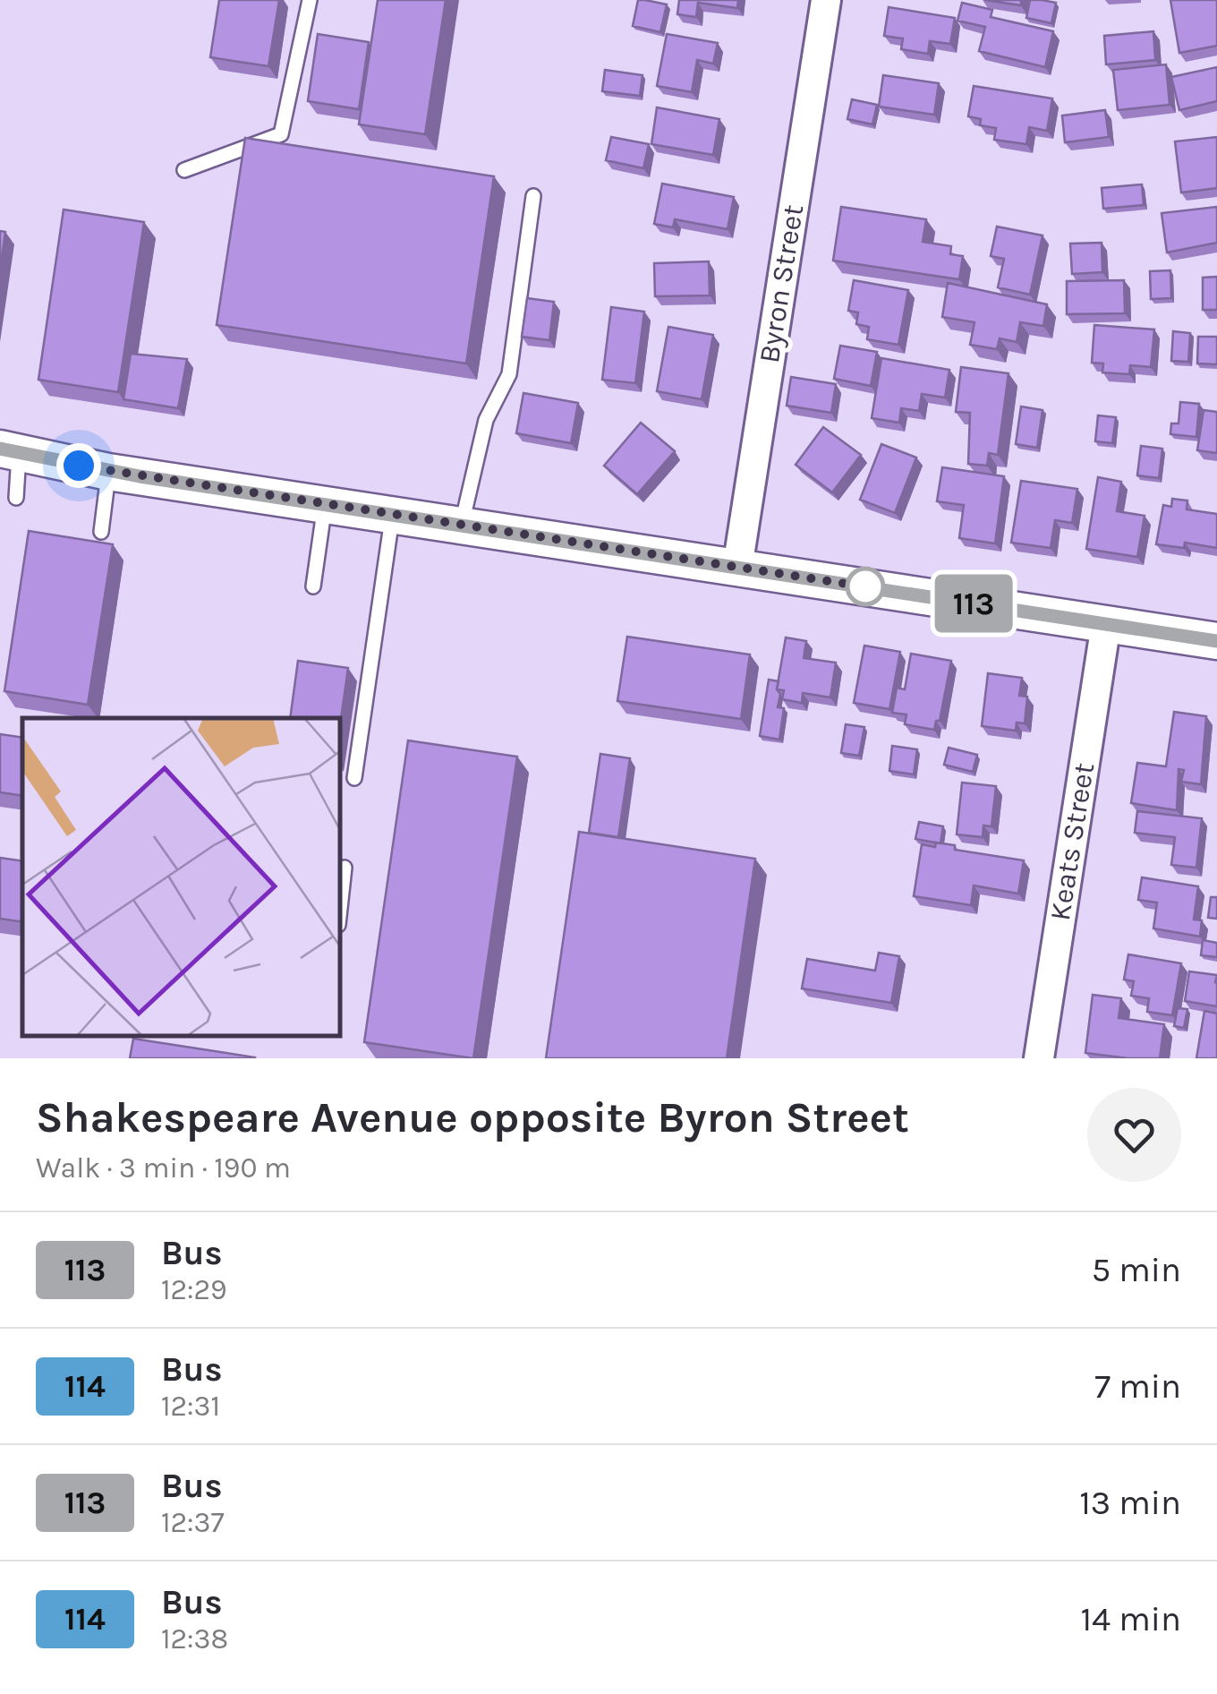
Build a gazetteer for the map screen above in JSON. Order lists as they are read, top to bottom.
{
  "streets": {
    "street": ["Byron Street", "Keats Street"]
  },
  "lines": ["bus line 113"],
  "page": {
    "on_map": "113",
    "heading": ["Shakespeare Avenue opposite Byron Street", "Walk · 3 min · 190 m"],
    "list": [
      {
        "mark": "113",
        "name": "Bus",
        "note": "12:29",
        "value": "5 min"
      },
      {
        "mark": "114",
        "name": "Bus",
        "note": "12:31",
        "value": "7 min"
      },
      {
        "mark": "113",
        "name": "Bus",
        "note": "12:37",
        "value": "13 min"
      },
      {
        "mark": "114",
        "name": "Bus",
        "note": "12:38",
        "value": "14 min"
      }
    ]
  }
}
